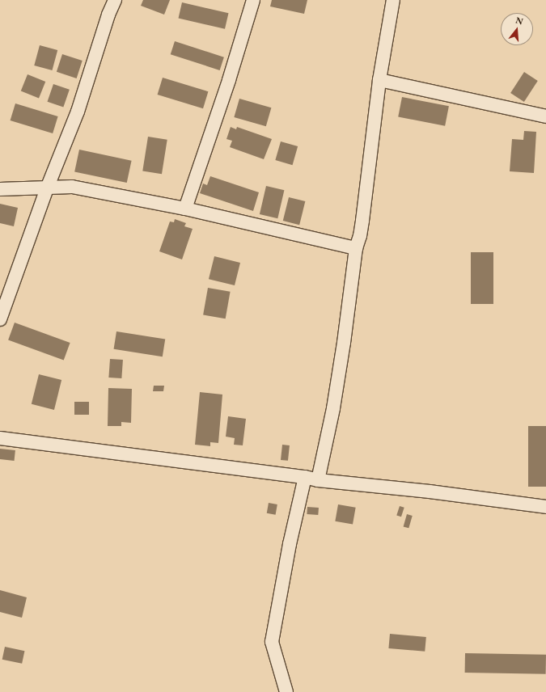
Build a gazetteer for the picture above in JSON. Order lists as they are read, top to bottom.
{
  "north": "top"
}
